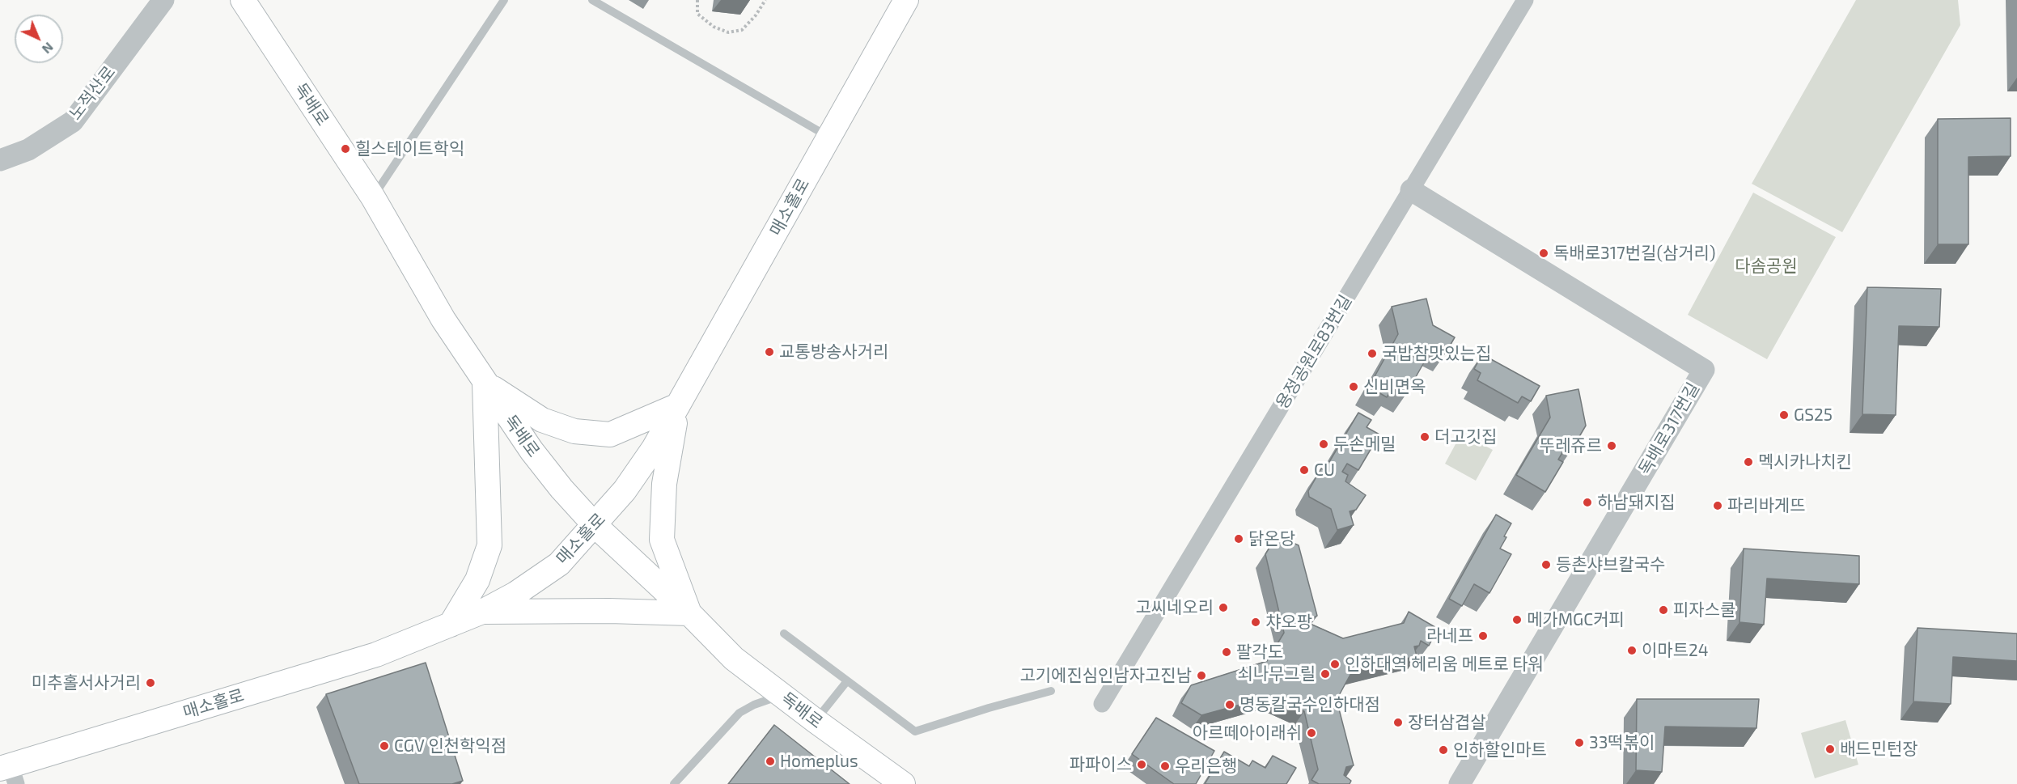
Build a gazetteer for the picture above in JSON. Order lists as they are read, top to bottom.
{
  "streets": {
    "main road": ["독배로", "매소홀로"],
    "street": ["노적산로", "용정공원로83번길", "독배로317번길"]
  },
  "crossings": [
    ["독배로", "매소홀로"],
    ["용정공원로83번길", "독배로317번길"]
  ],
  "parks": ["다솜공원"],
  "places": [
    "힐스테이트학익",
    "독배로317번길(삼거리)",
    "교통방송사거리",
    "국밥참맛있는집",
    "신비면옥",
    "GS25",
    "더고깃집",
    "두손메밀",
    "뚜레쥬르",
    "멕시카나치킨",
    "CU",
    "하남돼지집",
    "파리바게뜨",
    "닭온당",
    "등촌샤브칼국수",
    "고씨네오리",
    "피자스쿨",
    "메가MGC커피",
    "챠오팡",
    "라네프",
    "이마트24",
    "팔각도",
    "인하대역 헤리움 메트로 타워",
    "쇠나무그릴",
    "고기에진심인남자고진남",
    "미추홀서사거리",
    "명동칼국수인하대점",
    "장터삼겹살",
    "아르떼아이래쉬",
    "33떡볶이",
    "CGV 인천학익점",
    "배드민턴장",
    "인하할인마트",
    "Homeplus",
    "파파이스",
    "우리은행"
  ],
  "north": "bottom right"
}
